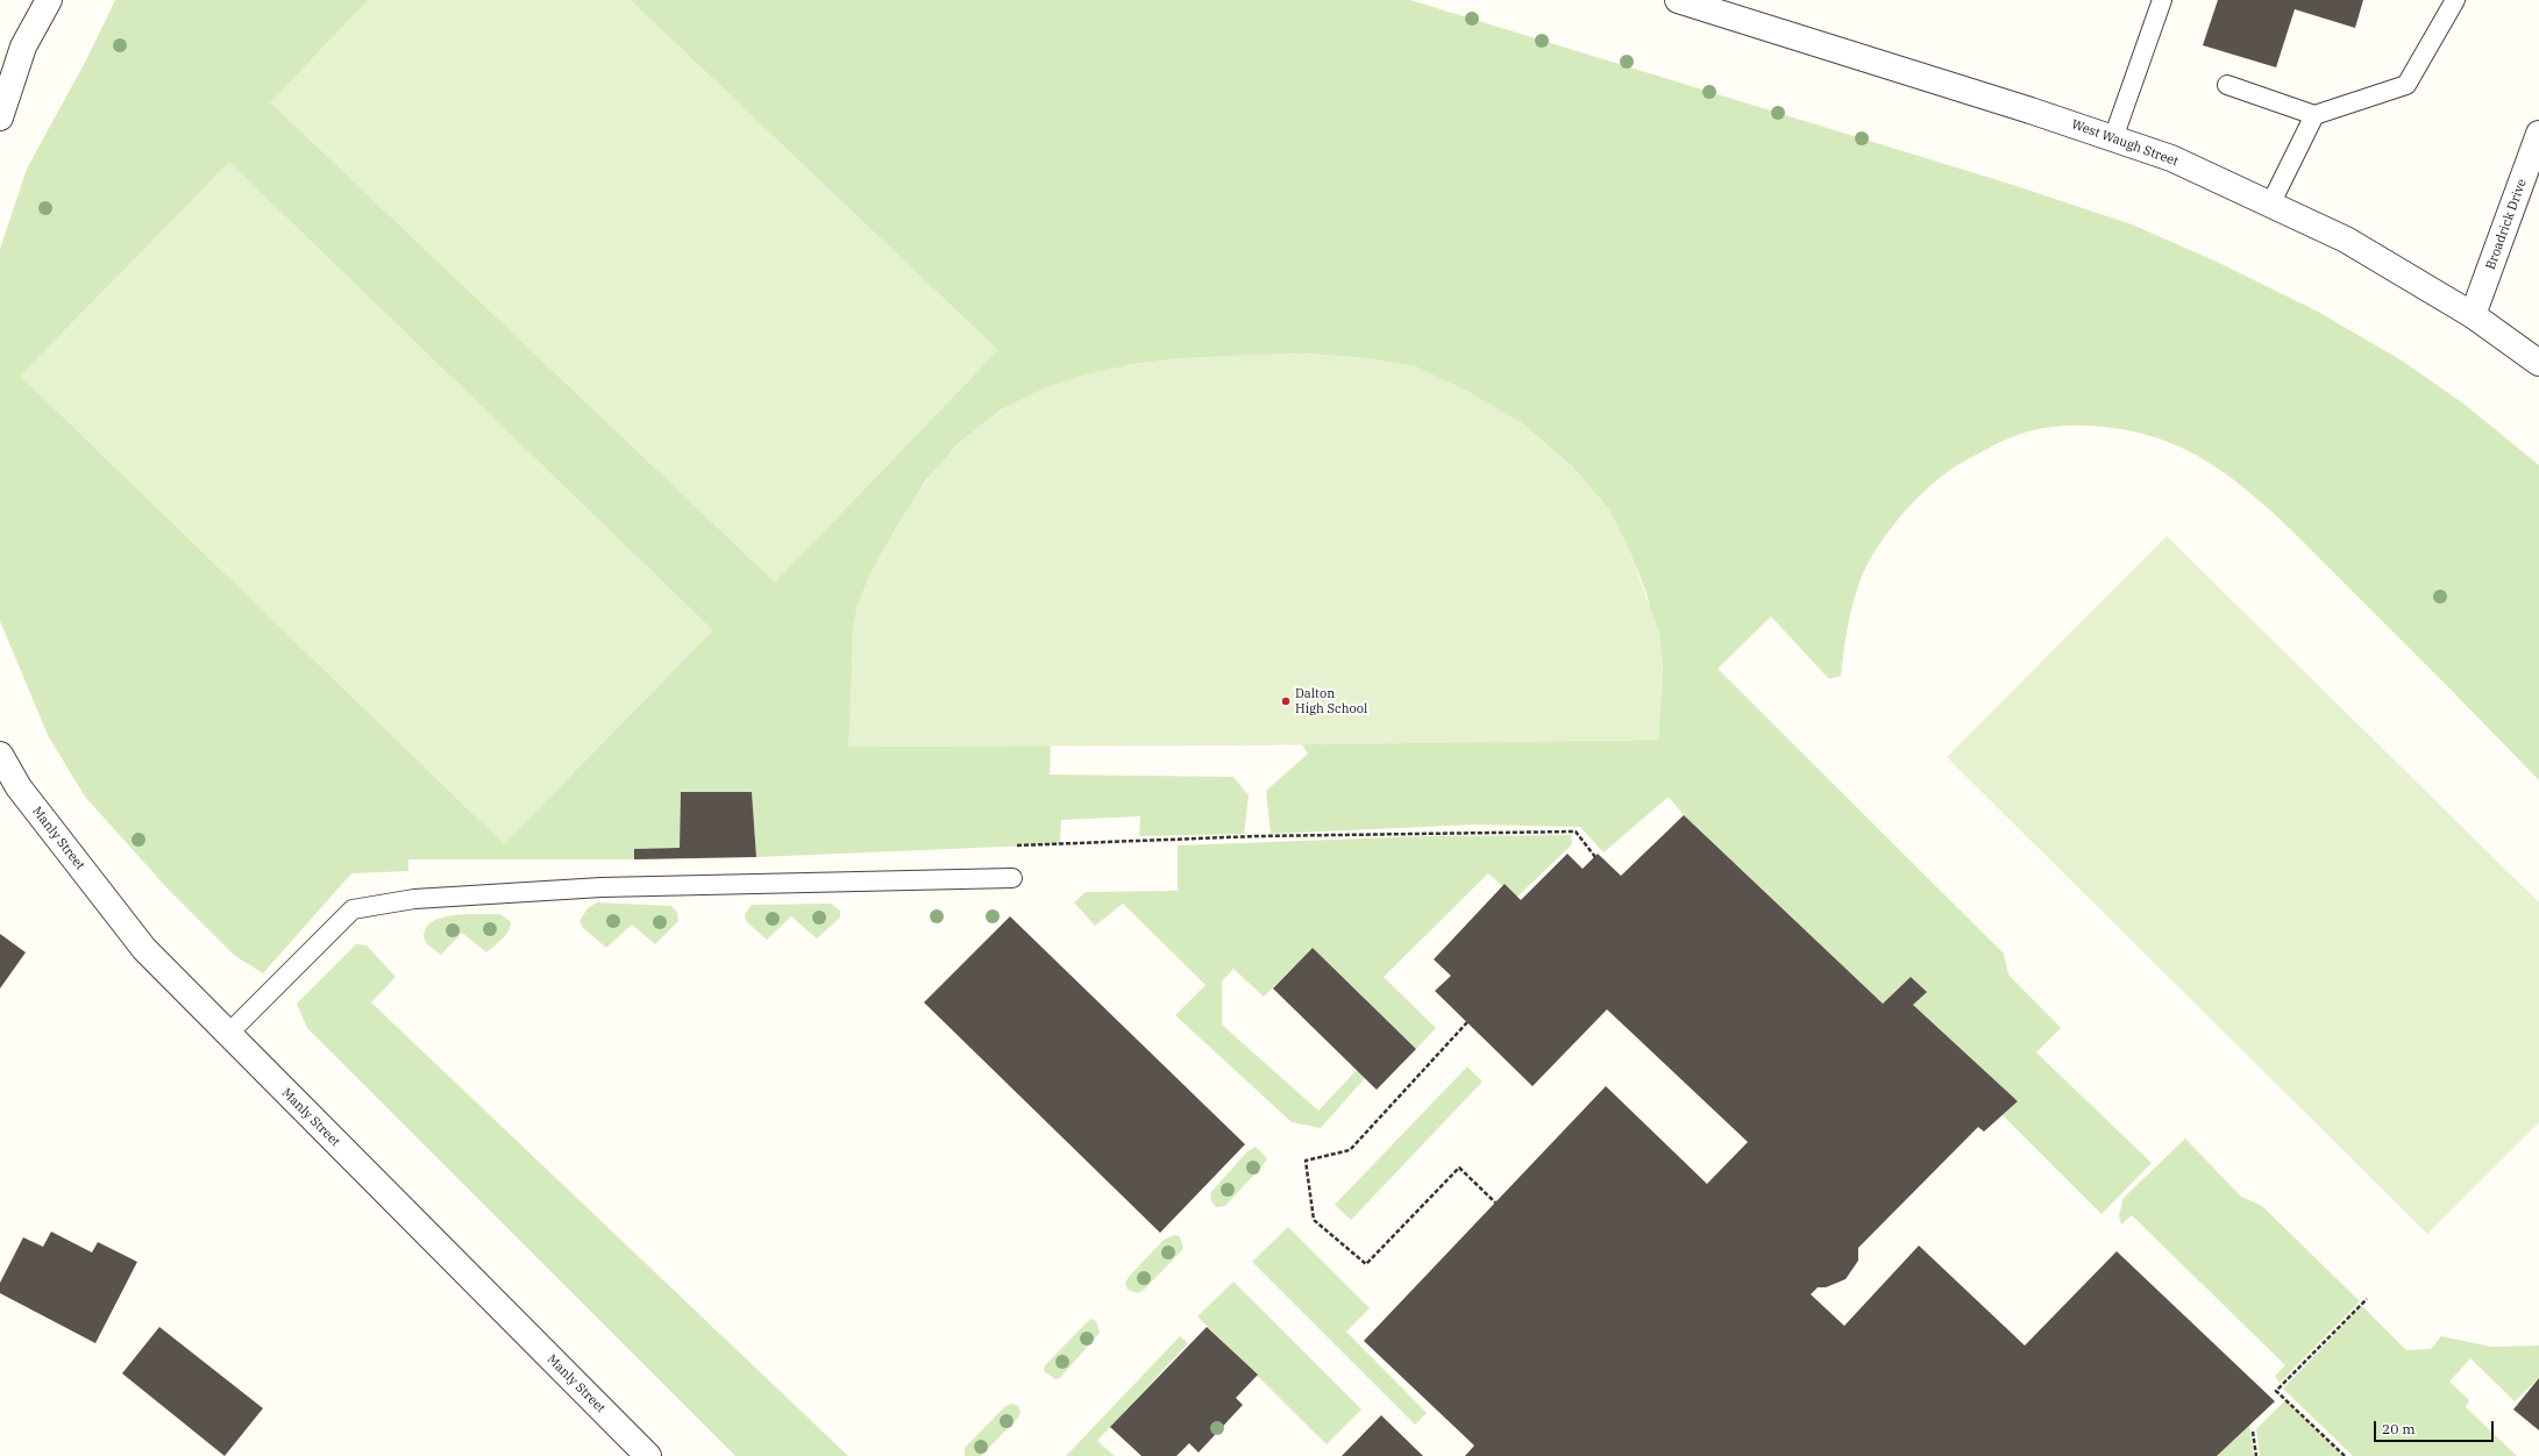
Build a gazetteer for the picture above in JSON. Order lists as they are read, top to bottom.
{
  "streets": {
    "street": ["West Waugh Street", "Broadrick Drive", "Manly Street"]
  },
  "crossings": [
    ["West Waugh Street", "Broadrick Drive"]
  ],
  "places": ["Dalton High School"],
  "scale_bar": "20 m"
}
